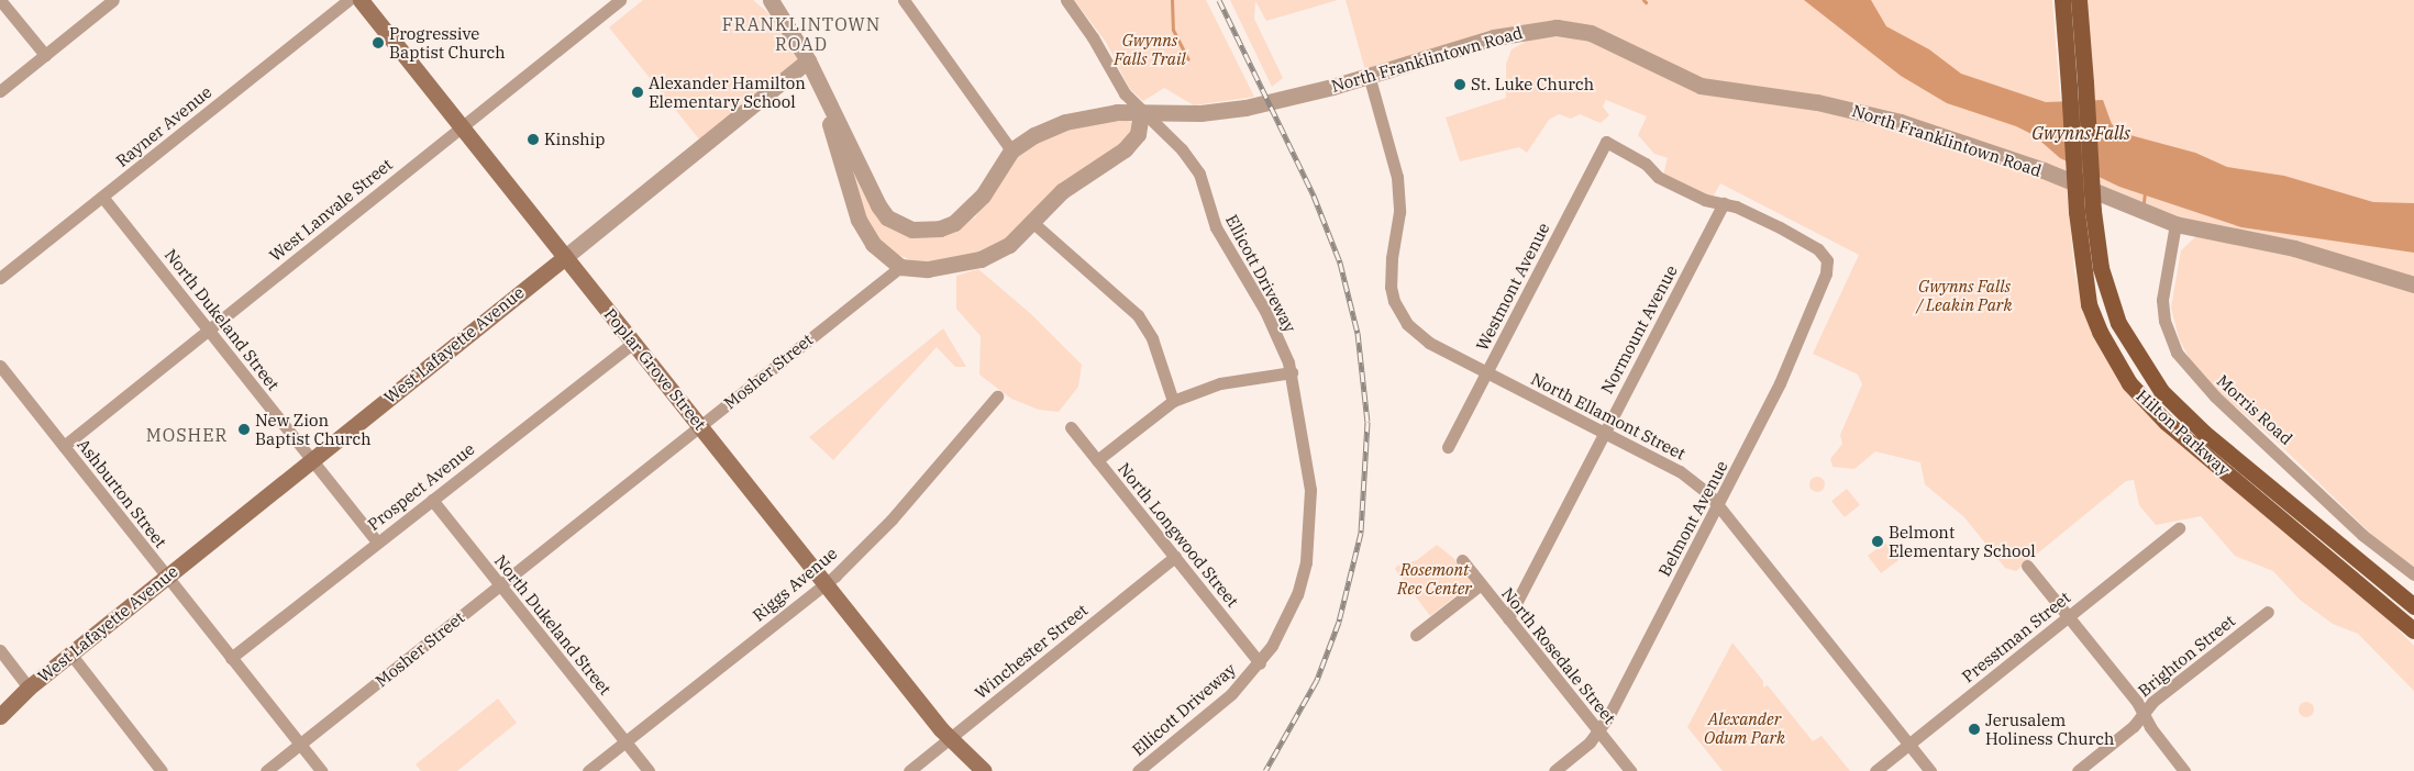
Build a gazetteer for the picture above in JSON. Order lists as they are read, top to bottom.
{
  "streets": {
    "main road": ["West Lafayette Avenue", "Poplar Grove Street", "Hilton Parkway"],
    "street": [
      "North Franklintown Road",
      "Rayner Avenue",
      "West Lanvale Street",
      "Ellicott Driveway",
      "Westmont Avenue",
      "North Dukeland Street",
      "Normount Avenue",
      "Mosher Street",
      "Morris Road",
      "North Ellamont Street",
      "Prospect Avenue",
      "Ashburton Street",
      "Belmont Avenue",
      "North Longwood Street",
      "Riggs Avenue",
      "Presstman Street",
      "Winchester Street",
      "North Rosedale Street",
      "Brighton Street"
    ]
  },
  "crossings": [
    ["North Franklintown Road", "Ellicott Driveway"],
    ["North Franklintown Road", "West Lafayette Avenue"],
    ["North Franklintown Road", "Mosher Street"],
    ["North Franklintown Road", "Morris Road"],
    ["North Franklintown Road", "North Ellamont Street"],
    ["Rayner Avenue", "North Dukeland Street"],
    ["West Lanvale Street", "North Dukeland Street"],
    ["West Lanvale Street", "Poplar Grove Street"],
    ["West Lanvale Street", "Ashburton Street"],
    ["Ellicott Driveway", "North Longwood Street"],
    ["Westmont Avenue", "Normount Avenue"],
    ["Westmont Avenue", "North Ellamont Street"],
    ["Westmont Avenue", "Belmont Avenue"],
    ["North Dukeland Street", "West Lafayette Avenue"],
    ["North Dukeland Street", "Mosher Street"],
    ["North Dukeland Street", "Prospect Avenue"],
    ["North Dukeland Street", "Riggs Avenue"],
    ["Normount Avenue", "North Ellamont Street"],
    ["Normount Avenue", "Belmont Avenue"],
    ["Normount Avenue", "North Rosedale Street"],
    ["West Lafayette Avenue", "Poplar Grove Street"],
    ["West Lafayette Avenue", "Ashburton Street"],
    ["Poplar Grove Street", "Mosher Street"],
    ["Poplar Grove Street", "Prospect Avenue"],
    ["Poplar Grove Street", "Riggs Avenue"],
    ["Poplar Grove Street", "Winchester Street"],
    ["Mosher Street", "Ashburton Street"],
    ["North Ellamont Street", "Belmont Avenue"],
    ["North Ellamont Street", "Presstman Street"],
    ["Prospect Avenue", "Ashburton Street"],
    ["Belmont Avenue", "North Rosedale Street"],
    ["North Longwood Street", "Winchester Street"]
  ],
  "districts": ["FRANKLINTOWN ROAD", "MOSHER"],
  "water": ["Gwynns Falls"],
  "parks": [
    "Gwynns Falls Trail",
    "Gwynns Falls / Leakin Park",
    "Rosemont Rec Center",
    "Alexander Odum Park"
  ],
  "places": [
    "Progressive Baptist Church",
    "St. Luke Church",
    "Alexander Hamilton Elementary School",
    "Kinship",
    "New Zion Baptist Church",
    "Belmont Elementary School",
    "Jerusalem Holiness Church"
  ]
}
